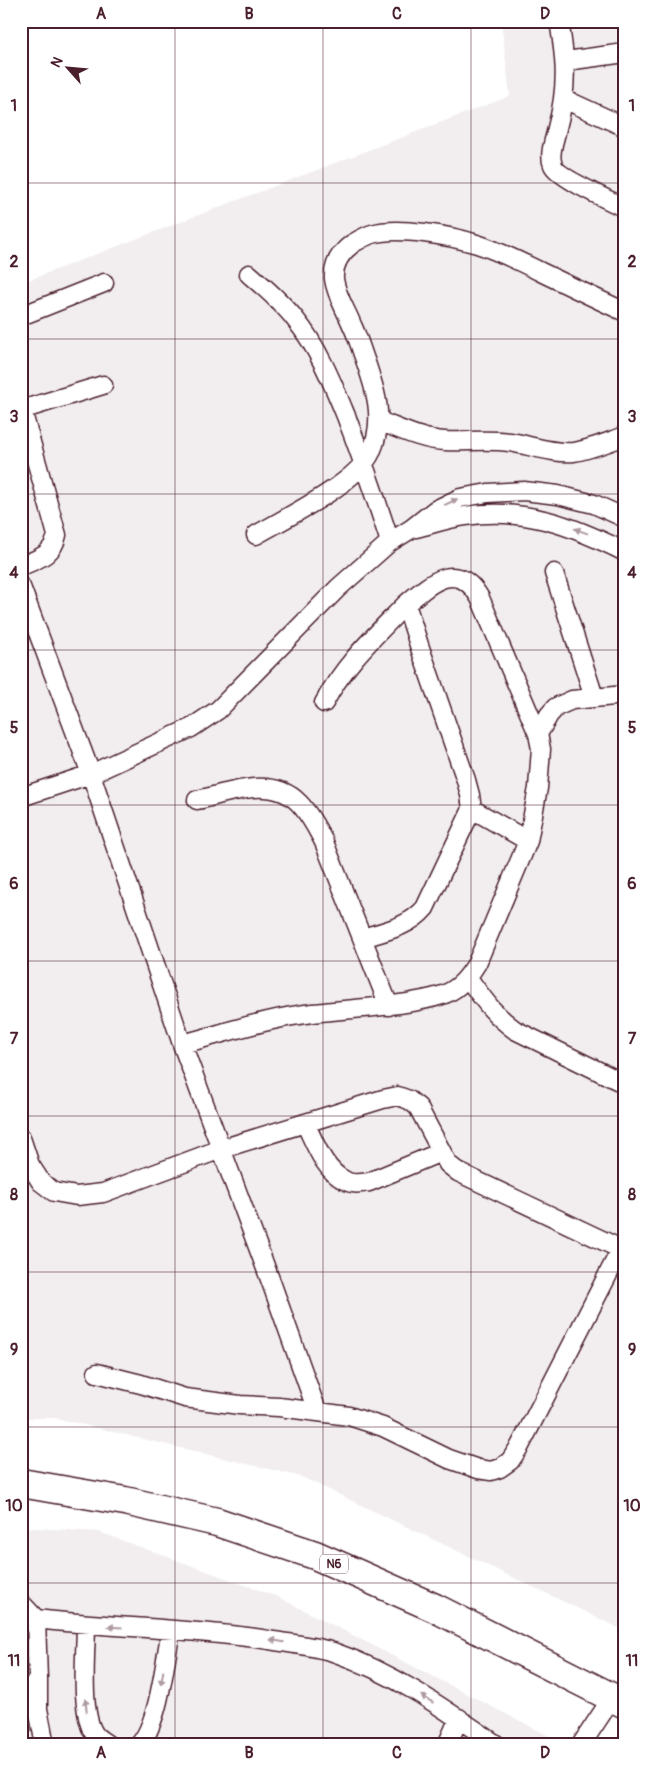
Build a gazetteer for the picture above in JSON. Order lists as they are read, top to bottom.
{
  "streets": {
    "highway": ["N6"]
  },
  "north": "top left",
  "grid": {
    "columns": [
      "A",
      "B",
      "C",
      "D"
    ],
    "rows": [
      "1",
      "2",
      "3",
      "4",
      "5",
      "6",
      "7",
      "8",
      "9",
      "10",
      "11"
    ]
  }
}
